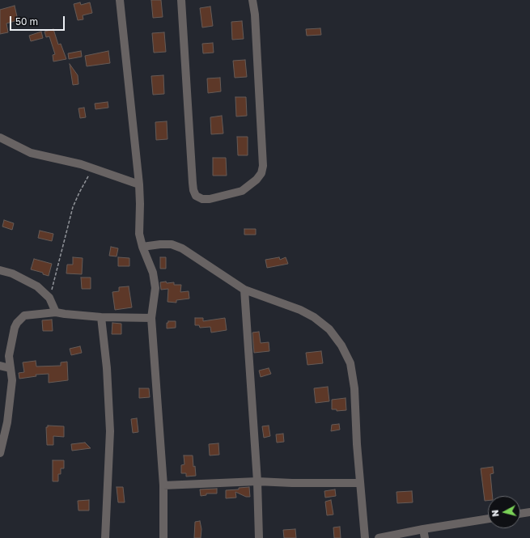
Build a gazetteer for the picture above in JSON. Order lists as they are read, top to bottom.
{
  "scale_bar": "50 m",
  "north": "left"
}
